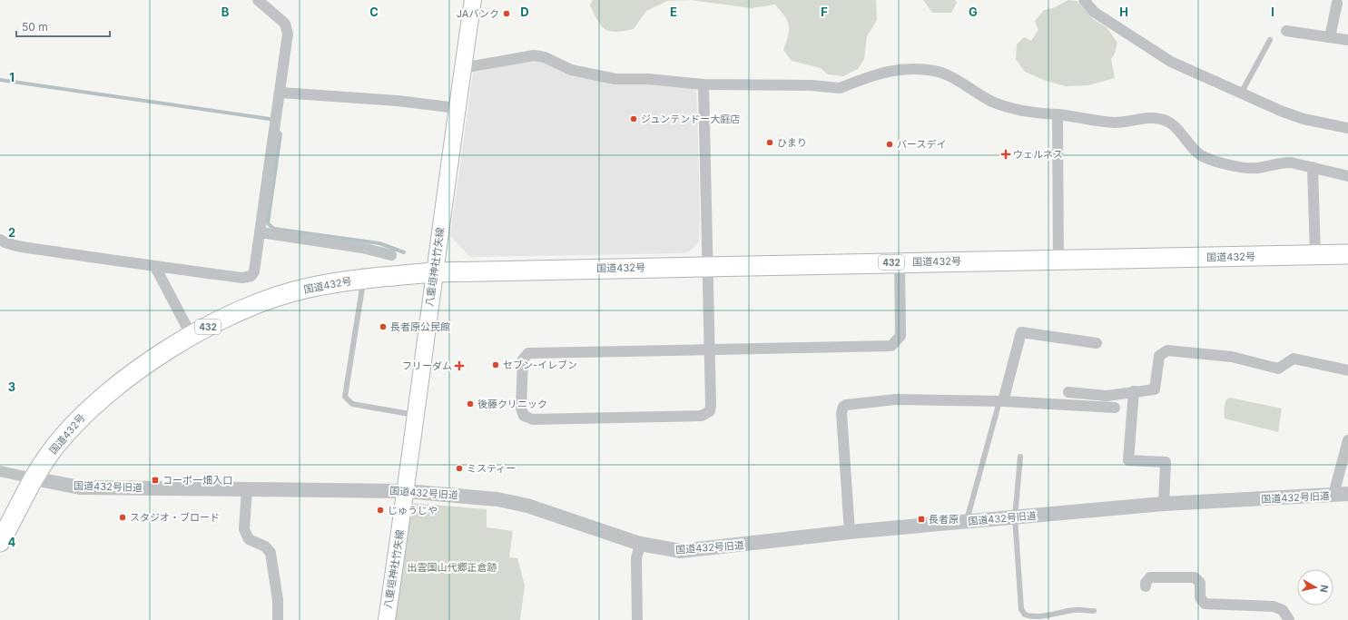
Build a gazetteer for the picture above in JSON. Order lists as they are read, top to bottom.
{
  "streets": {
    "highway": ["国道432号", "432"],
    "main road": ["八重垣神社竹矢線"],
    "street": ["国道432号旧道"]
  },
  "crossings": [
    ["国道432号", "八重垣神社竹矢線"],
    ["国道432号", "国道432号旧道"],
    ["八重垣神社竹矢線", "国道432号旧道"]
  ],
  "parks": ["出雲国山代郷正倉跡"],
  "places": {
    "other": [
      "JAバンク",
      "ジュンテンドー大庭店",
      "ひまり",
      "バースデイ",
      "長者原公民館",
      "セブン-イレブン",
      "後藤クリニック",
      "ミスティー",
      "じゅうじや",
      "スタジオ・ブロード"
    ],
    "health": ["ウェルネス", "フリーダム"],
    "transit": ["コーポ一畑入口", "長者原"]
  },
  "scale_bar": "50 m",
  "north": "right",
  "grid": {
    "columns": [
      "B",
      "C",
      "D",
      "E",
      "F",
      "G",
      "H",
      "I"
    ],
    "rows": [
      "1",
      "2",
      "3",
      "4"
    ]
  }
}
